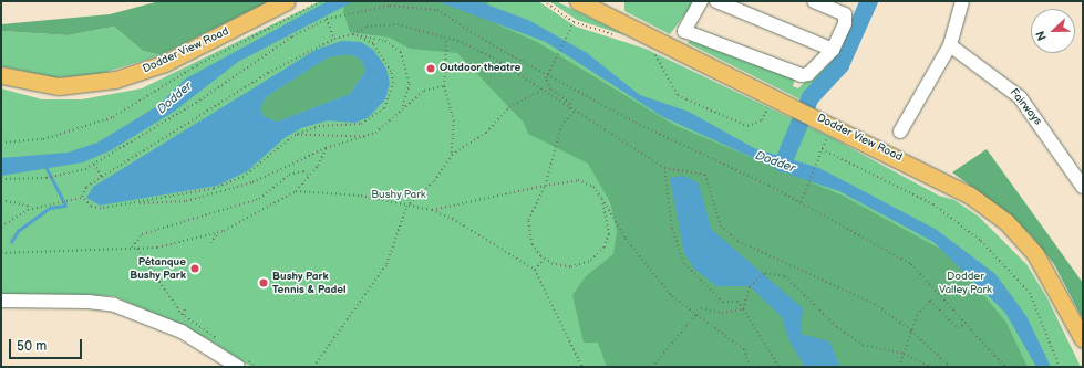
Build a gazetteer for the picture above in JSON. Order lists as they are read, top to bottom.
{
  "streets": {
    "main road": ["Dodder View Road"],
    "street": ["Fairways"]
  },
  "water": ["Dodder"],
  "parks": ["Bushy Park", "Dodder Valley Park"],
  "places": ["Outdoor theatre", "Pétanque Bushy Park", "Bushy Park Tennis & Padel"],
  "scale_bar": "50 m",
  "north": "left"
}
